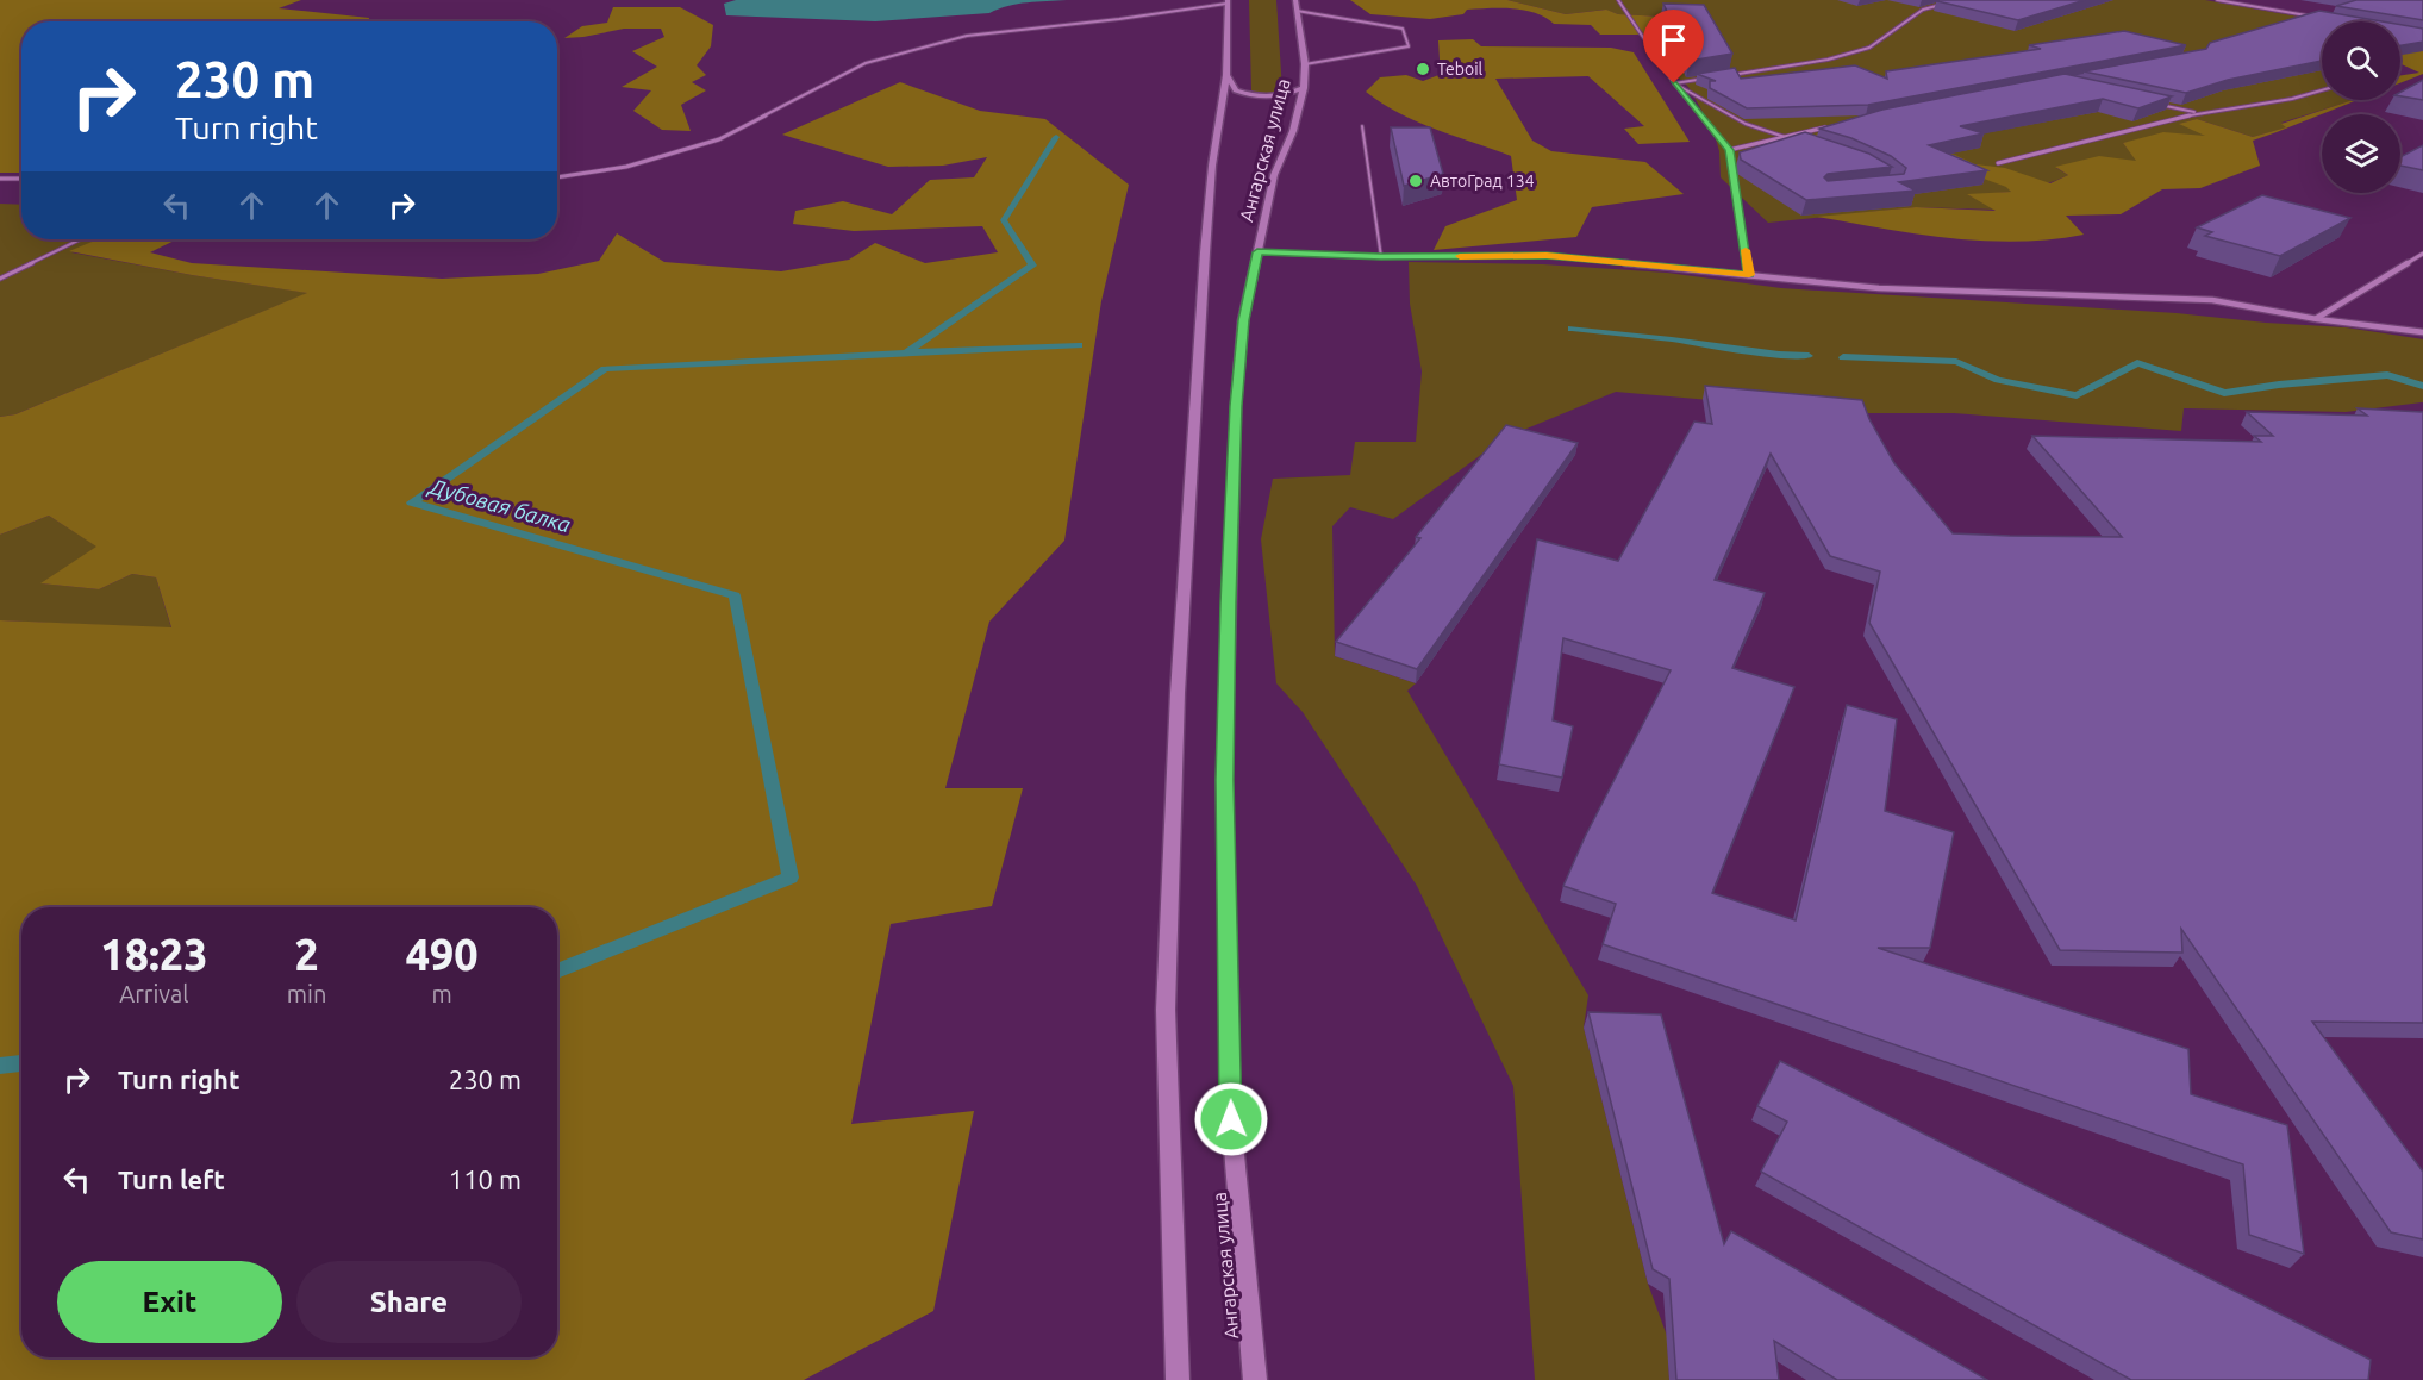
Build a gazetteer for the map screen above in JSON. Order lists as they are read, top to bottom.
{
  "streets": {
    "main road": ["Ангарская улица"]
  },
  "water": ["Дубовая балка"],
  "places": ["Teboil", "АвтоГрад 134"],
  "page": {
    "turn": ["230 m", "Turn right"],
    "eta": [
      "18:23",
      "Arrival",
      "2",
      "min",
      "490",
      "m"
    ],
    "list": [
      {
        "name": "Turn right",
        "value": "230 m"
      },
      {
        "name": "Turn left",
        "value": "110 m"
      }
    ],
    "buttons": ["Exit", "Share"]
  }
}
